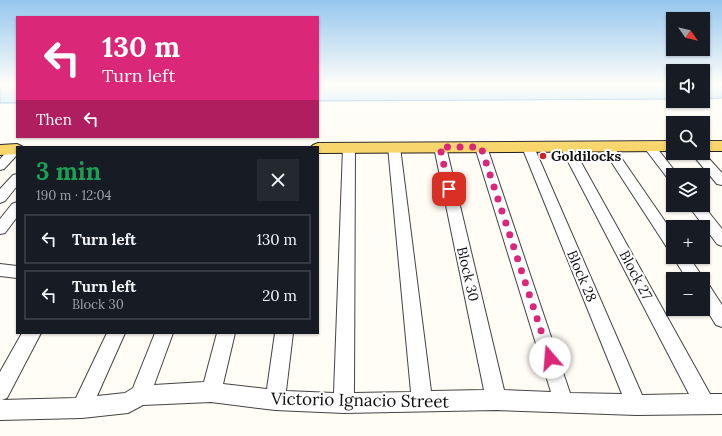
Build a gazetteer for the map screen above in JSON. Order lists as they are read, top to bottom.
{
  "streets": {
    "street": [
      "Block 30",
      "Block 27",
      "Block 28",
      "Victorio Ignacio Street"
    ]
  },
  "crossings": [
    ["Block 30", "Victorio Ignacio Street"],
    ["Block 27", "Victorio Ignacio Street"],
    ["Block 28", "Victorio Ignacio Street"]
  ],
  "places": ["Goldilocks"],
  "north": "bottom right",
  "page": {
    "map_buttons": ["+", "−"],
    "turn": ["130 m", "Turn left"],
    "then": "Then",
    "heading": ["3 min", "190 m · 12:04"],
    "list": [
      {
        "name": "Turn left",
        "value": "130 m"
      },
      {
        "name": "Turn left",
        "note": "Block 30",
        "value": "20 m"
      }
    ]
  }
}
